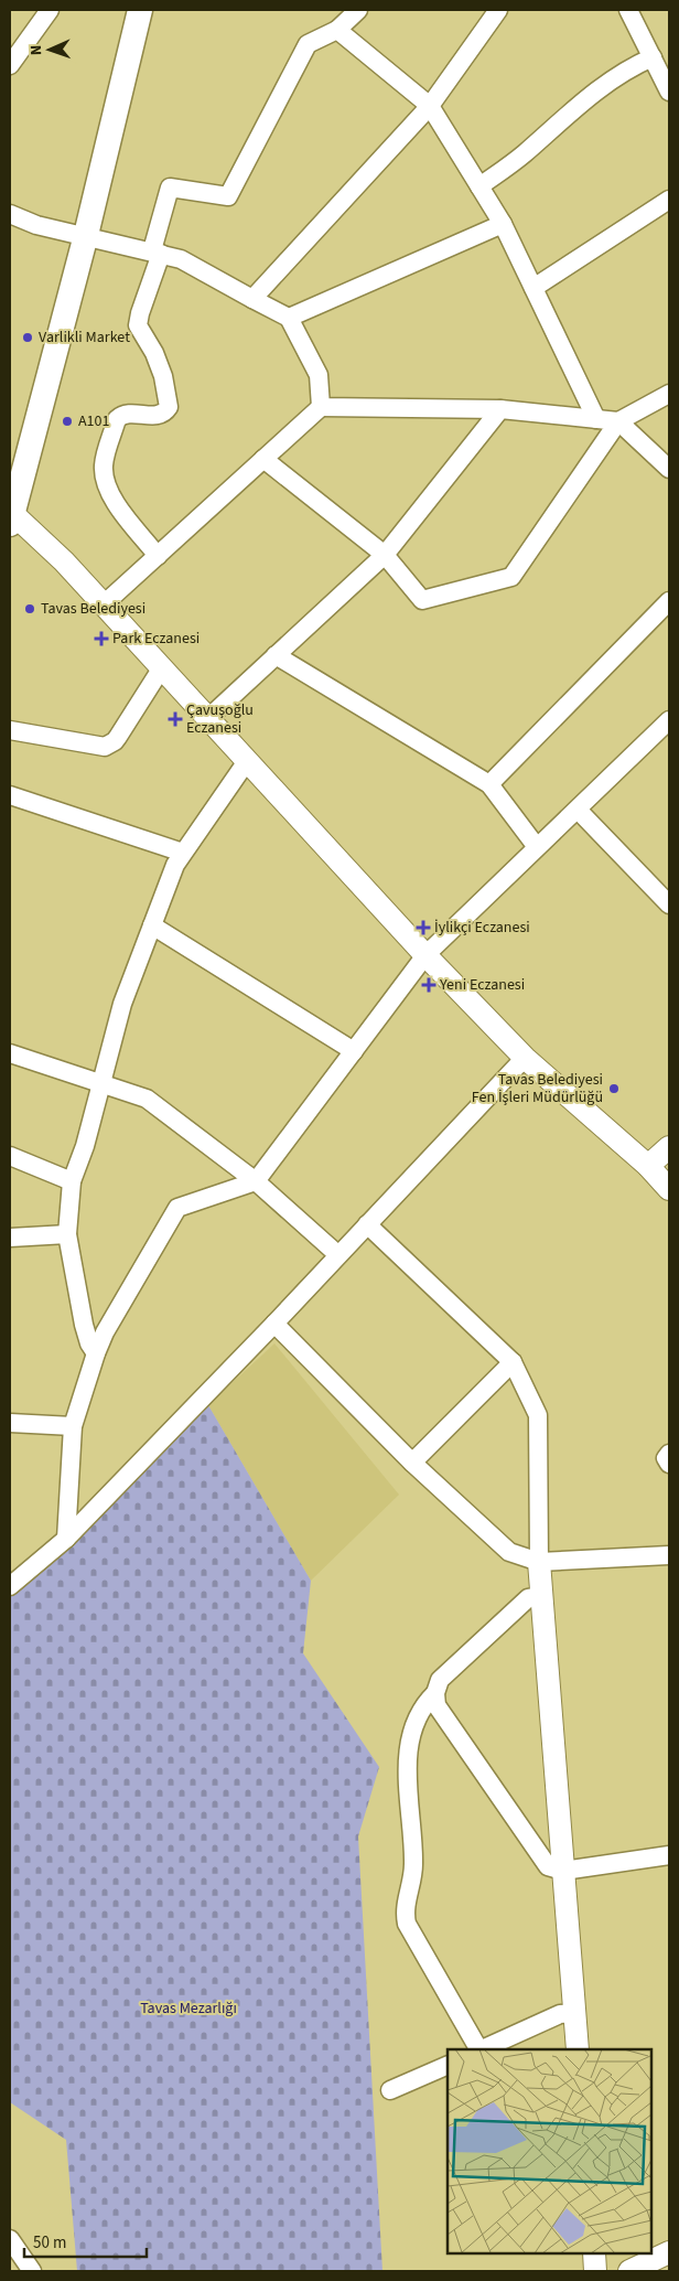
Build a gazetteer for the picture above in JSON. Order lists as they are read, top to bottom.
{
  "parks": ["Tavas Mezarlığı"],
  "places": {
    "other": [
      "Varlikli Market",
      "A101",
      "Tavas Belediyesi",
      "Tavas Belediyesi Fen İşleri Müdürlüğü"
    ],
    "health": [
      "Park Eczanesi",
      "Çavuşoğlu Eczanesi",
      "İylikçi Eczanesi",
      "Yeni Eczanesi"
    ]
  },
  "scale_bar": "50 m",
  "north": "left"
}
